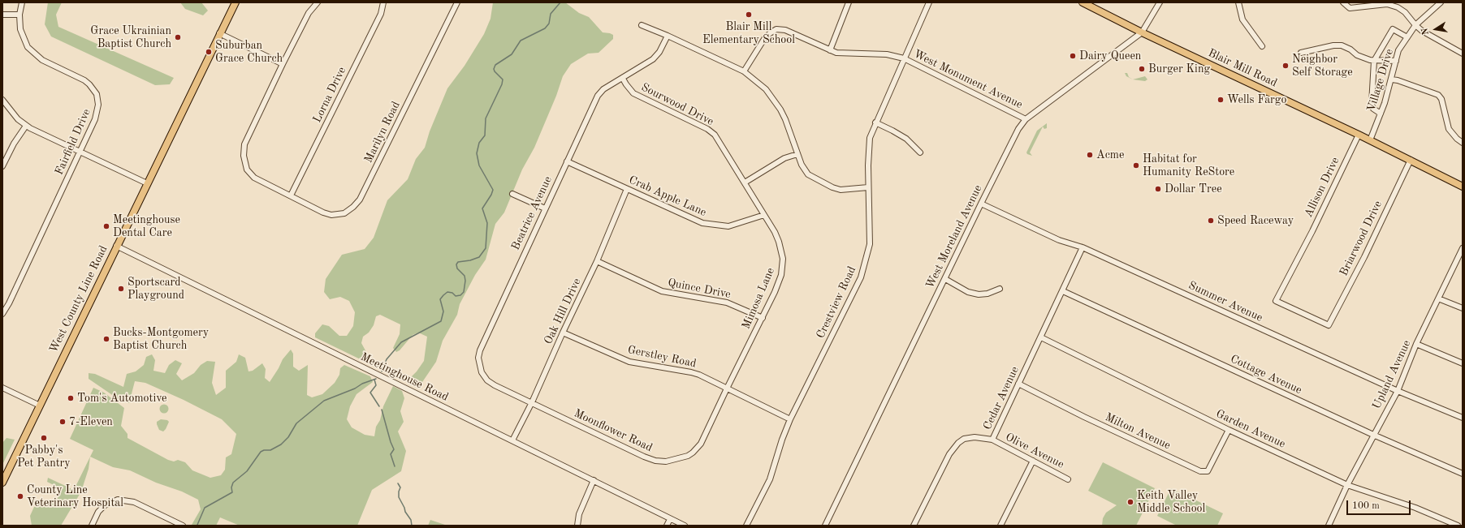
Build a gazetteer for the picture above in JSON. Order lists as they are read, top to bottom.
{
  "streets": {
    "main road": ["Blair Mill Road", "West County Line Road"],
    "street": [
      "West Monument Avenue",
      "Village Drive",
      "Lorna Drive",
      "Sourwood Drive",
      "Marilyn Road",
      "Fairfield Drive",
      "Allison Drive",
      "Crab Apple Lane",
      "Beatrice Avenue",
      "West Moreland Avenue",
      "Briarwood Drive",
      "Quince Drive",
      "Mimosa Lane",
      "Summer Avenue",
      "Crestview Road",
      "Oak Hill Drive",
      "Gerstley Road",
      "Cottage Avenue",
      "Upland Avenue",
      "Meetinghouse Road",
      "Cedar Avenue",
      "Garden Avenue",
      "Moonflower Road",
      "Milton Avenue",
      "Olive Avenue"
    ]
  },
  "crossings": [
    ["Blair Mill Road", "Village Drive"],
    ["Blair Mill Road", "Allison Drive"],
    ["Blair Mill Road", "West Moreland Avenue"],
    ["Blair Mill Road", "Briarwood Drive"],
    ["West Monument Avenue", "West Moreland Avenue"],
    ["West Monument Avenue", "Crestview Road"],
    ["Lorna Drive", "Marilyn Road"],
    ["Sourwood Drive", "Crab Apple Lane"],
    ["Sourwood Drive", "Beatrice Avenue"],
    ["Sourwood Drive", "Mimosa Lane"],
    ["Allison Drive", "Briarwood Drive"],
    ["Crab Apple Lane", "Beatrice Avenue"],
    ["Crab Apple Lane", "Mimosa Lane"],
    ["Crab Apple Lane", "Oak Hill Drive"],
    ["Beatrice Avenue", "Oak Hill Drive"],
    ["Beatrice Avenue", "Moonflower Road"],
    ["West Moreland Avenue", "Summer Avenue"],
    ["Quince Drive", "Mimosa Lane"],
    ["Quince Drive", "Oak Hill Drive"],
    ["Mimosa Lane", "Gerstley Road"],
    ["Mimosa Lane", "Moonflower Road"],
    ["West County Line Road", "Meetinghouse Road"],
    ["Summer Avenue", "Upland Avenue"],
    ["Summer Avenue", "Cedar Avenue"],
    ["Crestview Road", "Gerstley Road"],
    ["Oak Hill Drive", "Gerstley Road"],
    ["Oak Hill Drive", "Meetinghouse Road"],
    ["Oak Hill Drive", "Moonflower Road"],
    ["Gerstley Road", "Moonflower Road"],
    ["Cottage Avenue", "Upland Avenue"],
    ["Cottage Avenue", "Cedar Avenue"],
    ["Upland Avenue", "Garden Avenue"],
    ["Cedar Avenue", "Garden Avenue"],
    ["Cedar Avenue", "Milton Avenue"],
    ["Cedar Avenue", "Olive Avenue"],
    ["Garden Avenue", "Milton Avenue"]
  ],
  "places": [
    "Blair Mill Elementary School",
    "Grace Ukrainian Baptist Church",
    "Suburban Grace Church",
    "Dairy Queen",
    "Neighbor Self Storage",
    "Burger King",
    "Wells Fargo",
    "Acme",
    "Habitat for Humanity ReStore",
    "Dollar Tree",
    "Speed Raceway",
    "Meetinghouse Dental Care",
    "Sportscard Playground",
    "Bucks-Montgomery Baptist Church",
    "Tom's Automotive",
    "7-Eleven",
    "Pabby's Pet Pantry",
    "County Line Veterinary Hospital",
    "Keith Valley Middle School"
  ],
  "scale_bar": "100 m",
  "north": "left"
}
